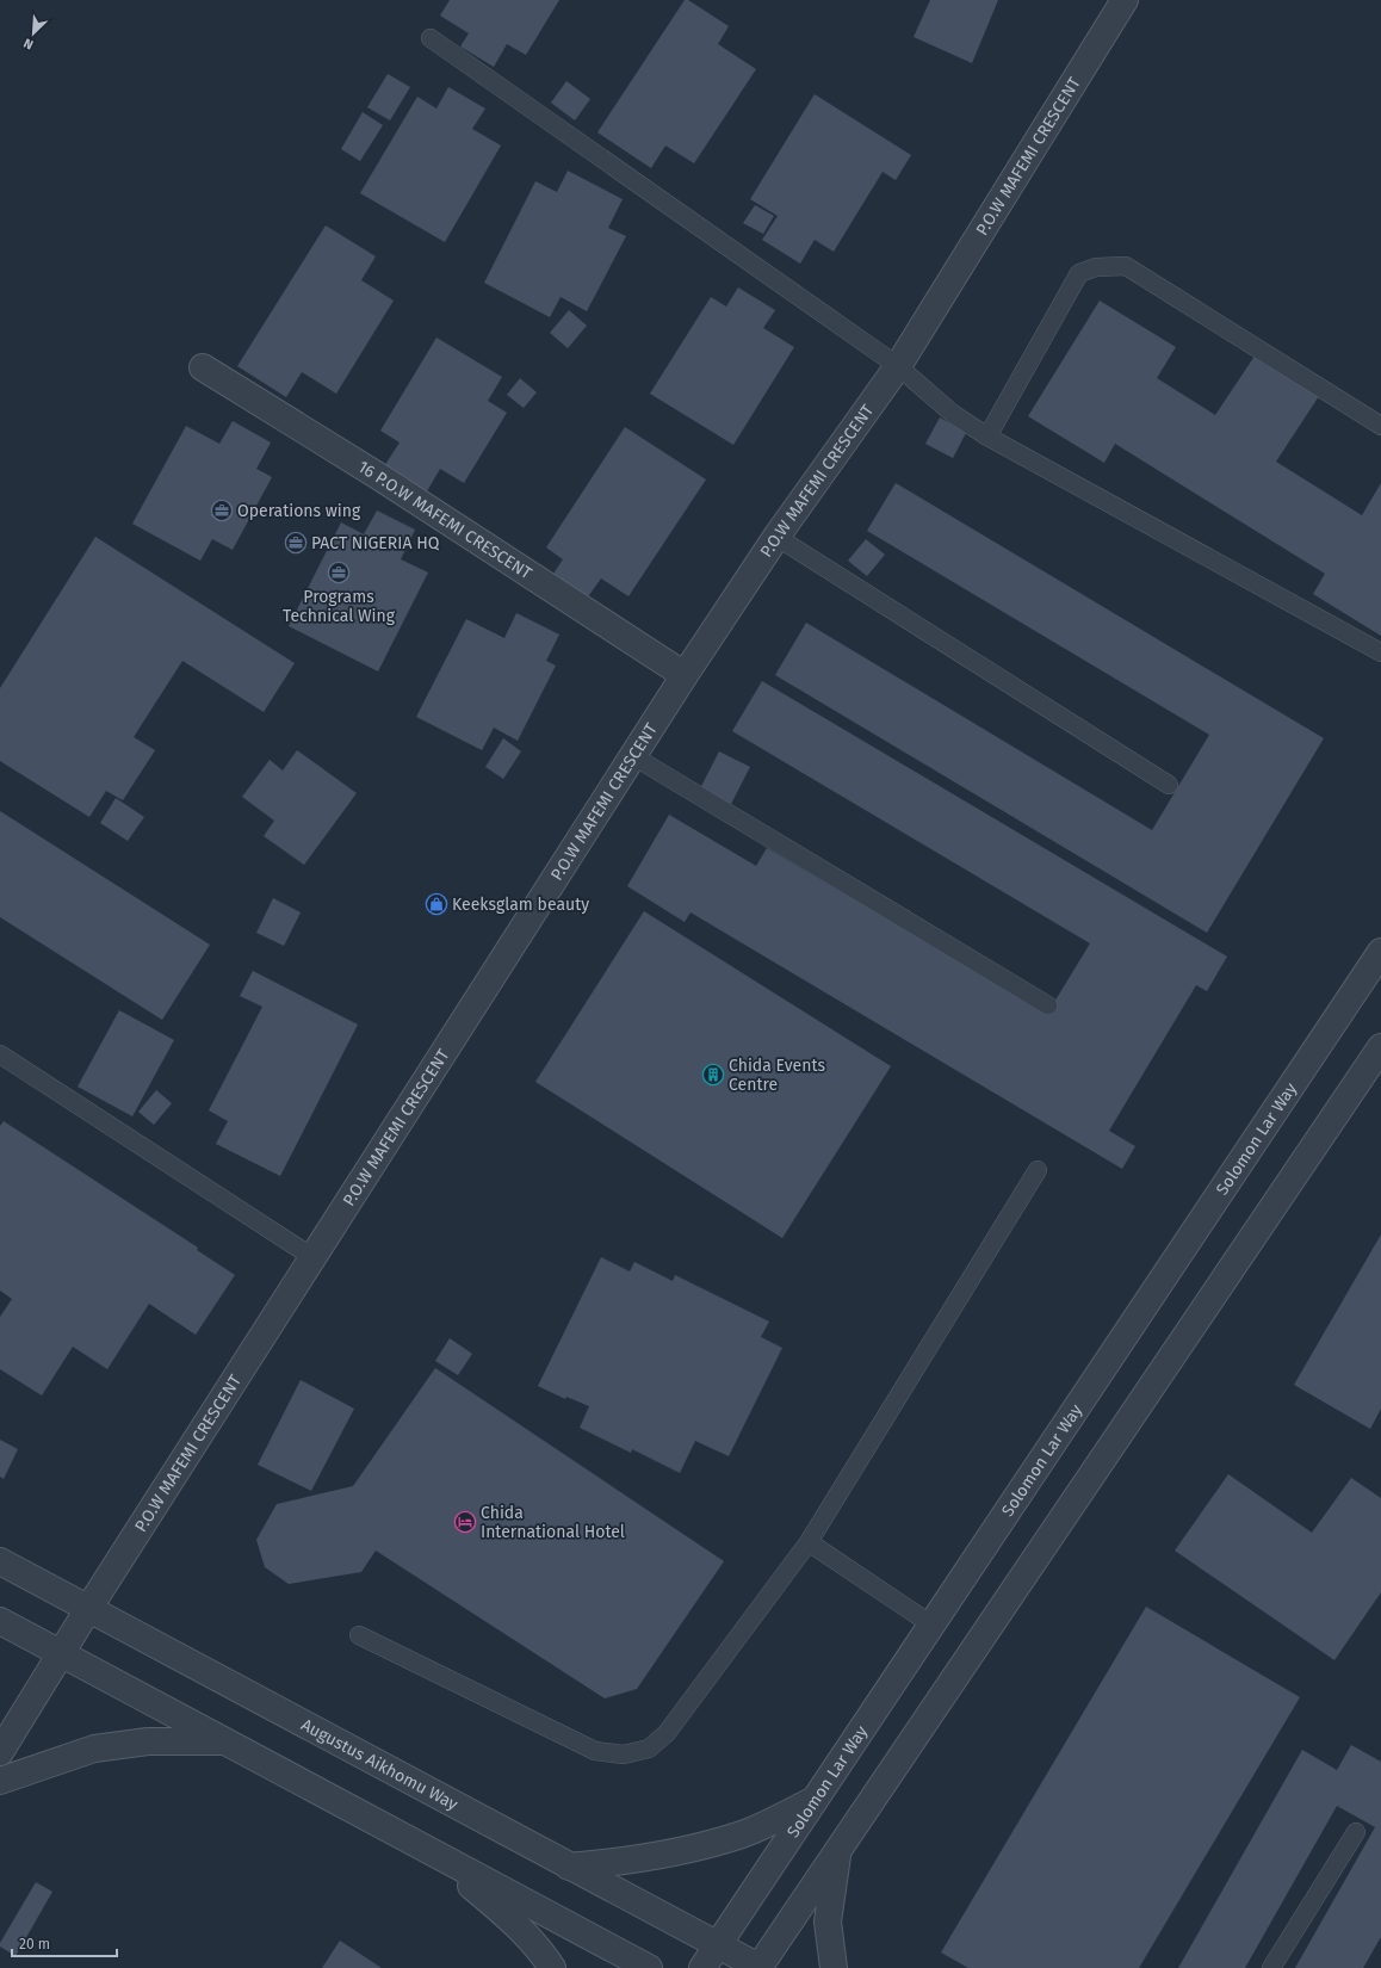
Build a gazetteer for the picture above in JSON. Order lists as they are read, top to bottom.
{
  "streets": {
    "street": [
      "P.O.W MAFEMI CRESCENT",
      "16 P.O.W MAFEMI CRESCENT",
      "Solomon Lar Way",
      "Augustus Aikhomu Way"
    ]
  },
  "crossings": [
    ["P.O.W MAFEMI CRESCENT", "16 P.O.W MAFEMI CRESCENT"],
    ["P.O.W MAFEMI CRESCENT", "Augustus Aikhomu Way"],
    ["Solomon Lar Way", "Augustus Aikhomu Way"]
  ],
  "places": {
    "office": ["Operations wing", "PACT NIGERIA HQ", "Programs Technical Wing"],
    "shop": ["Keeksglam beauty"],
    "building": ["Chida Events Centre"],
    "hotel": ["Chida International Hotel"]
  },
  "scale_bar": "20 m",
  "north": "bottom left"
}
